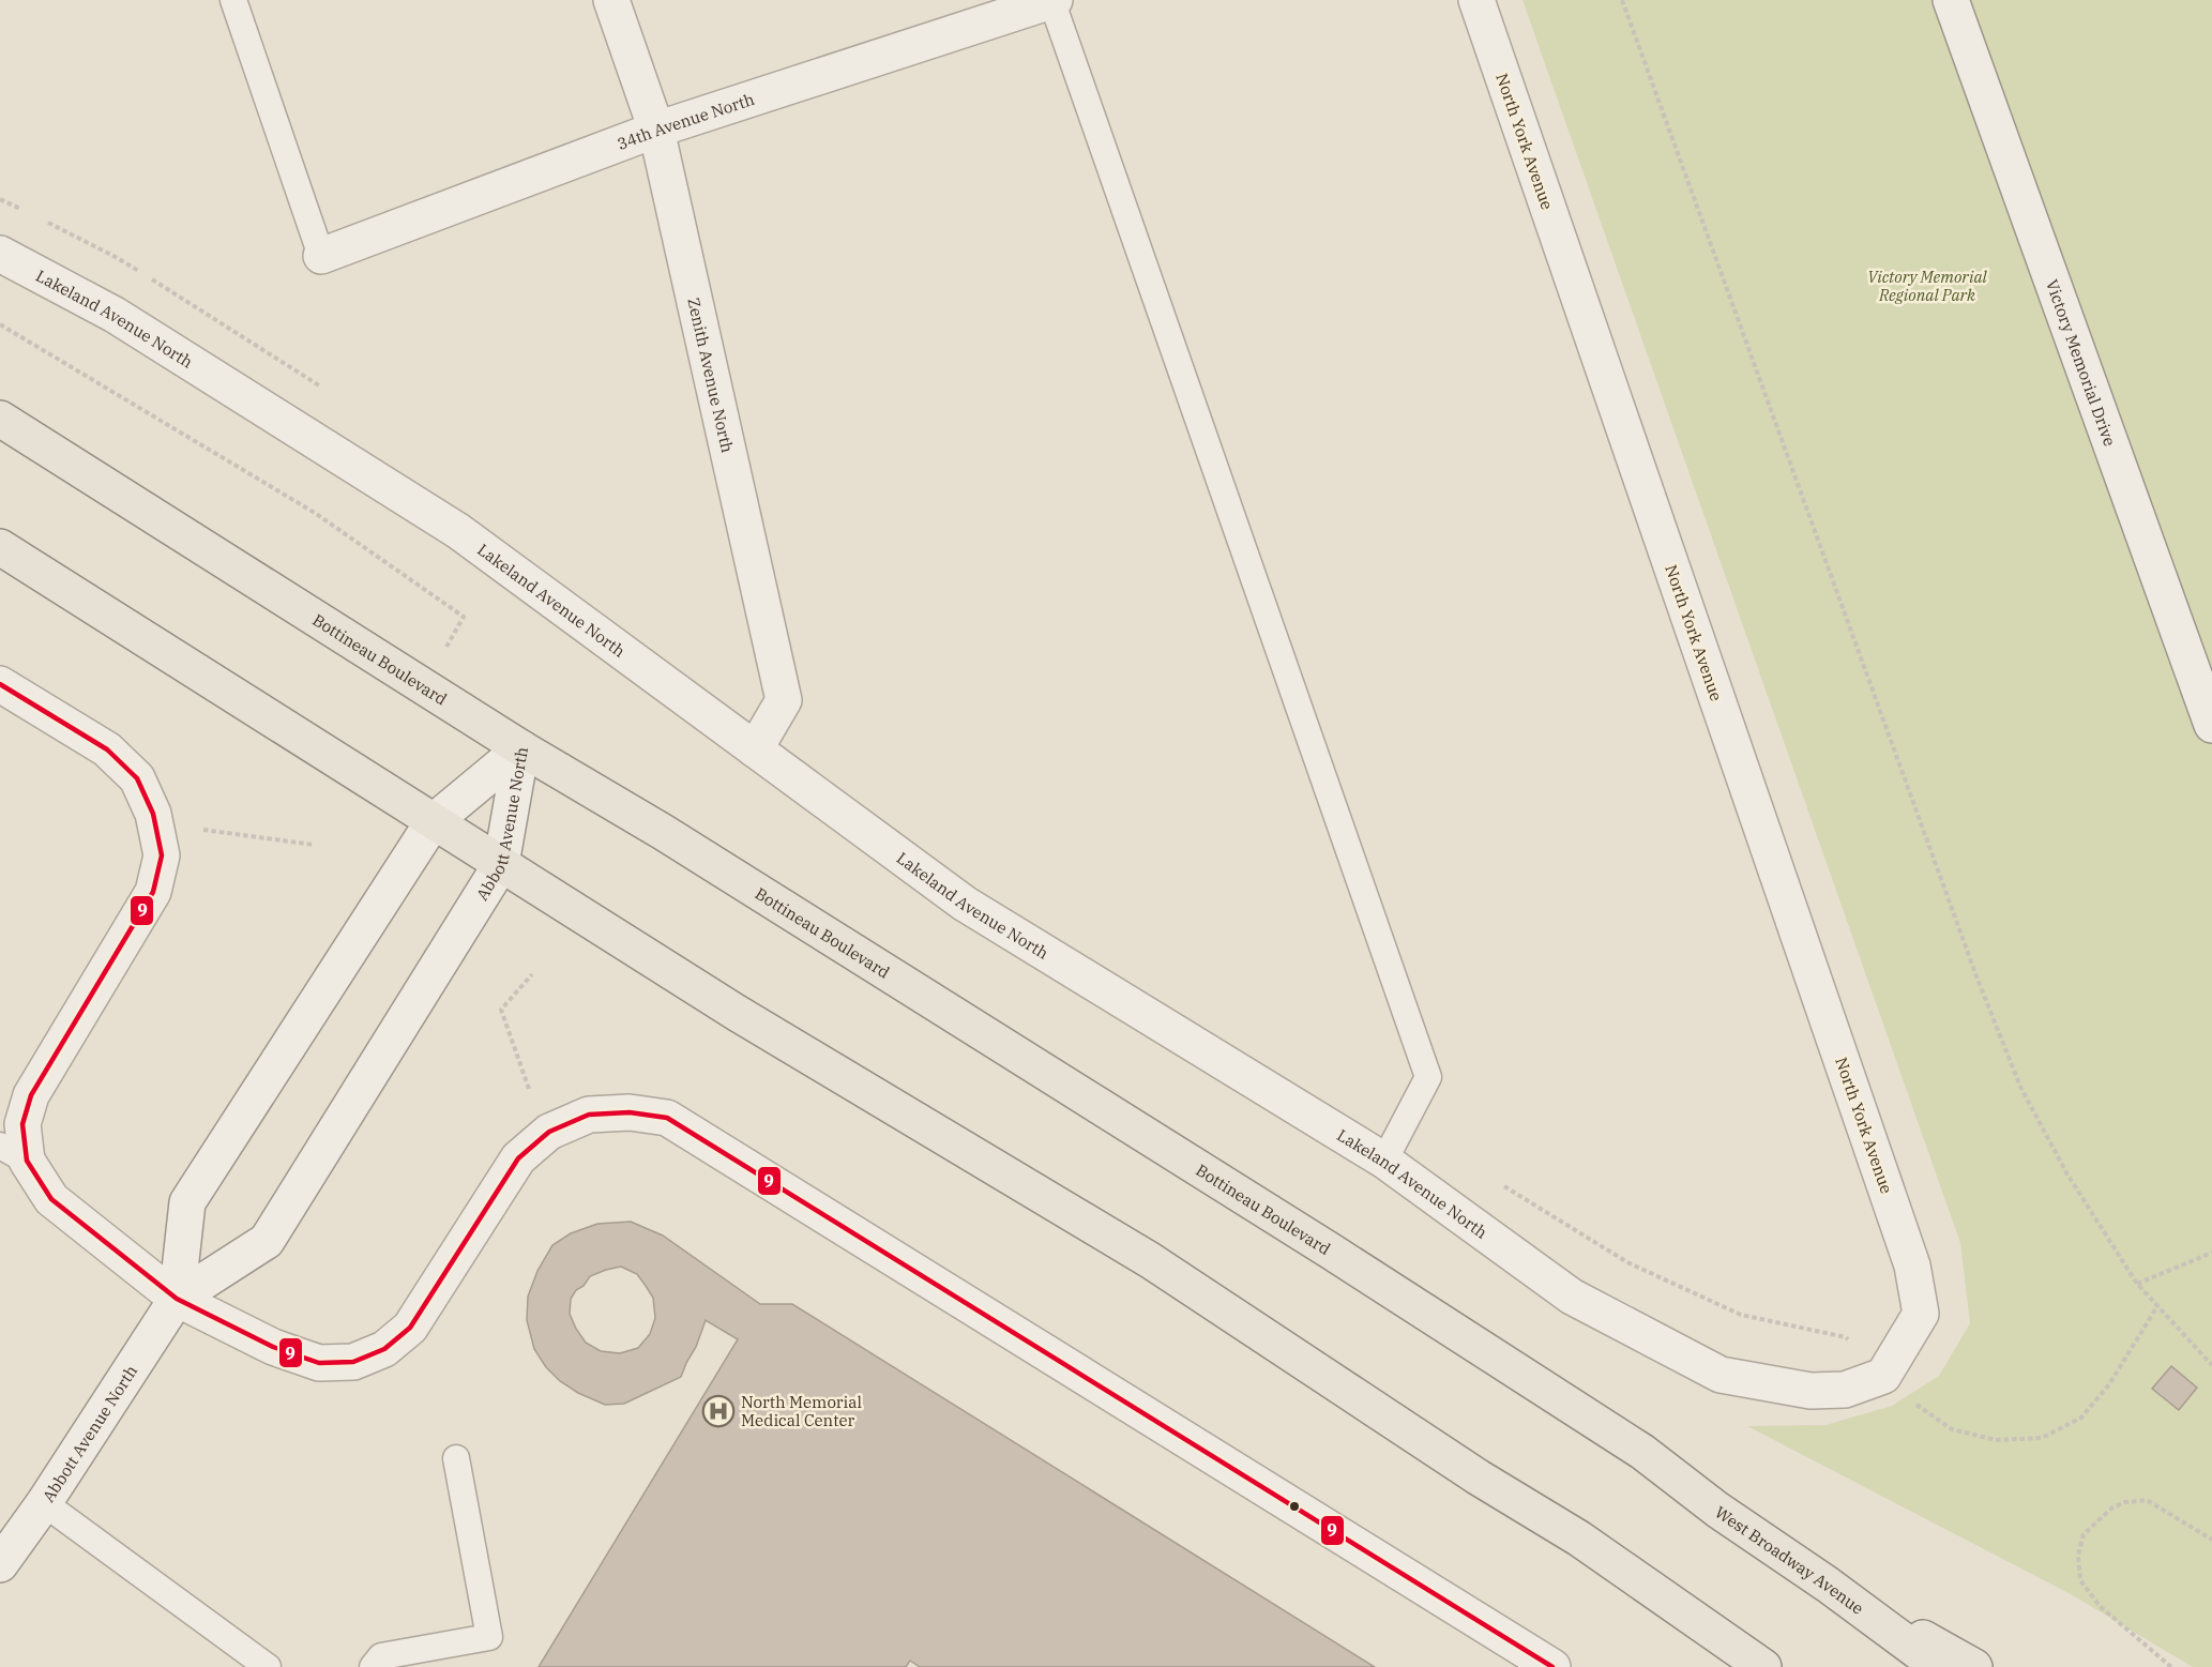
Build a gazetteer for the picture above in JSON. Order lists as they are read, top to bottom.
{
  "streets": {
    "main road": ["Bottineau Boulevard", "West Broadway Avenue"],
    "street": [
      "34th Avenue North",
      "North York Avenue",
      "Lakeland Avenue North",
      "Victory Memorial Drive",
      "Zenith Avenue North",
      "Abbott Avenue North"
    ]
  },
  "crossings": [
    ["34th Avenue North", "Zenith Avenue North"],
    ["North York Avenue", "Lakeland Avenue North"],
    ["Lakeland Avenue North", "Zenith Avenue North"],
    ["Bottineau Boulevard", "Abbott Avenue North"],
    ["Bottineau Boulevard", "West Broadway Avenue"]
  ],
  "parks": ["Victory Memorial Regional Park"],
  "places": {
    "hospital": ["North Memorial Medical Center"]
  },
  "lines": ["transit line 9"]
}
